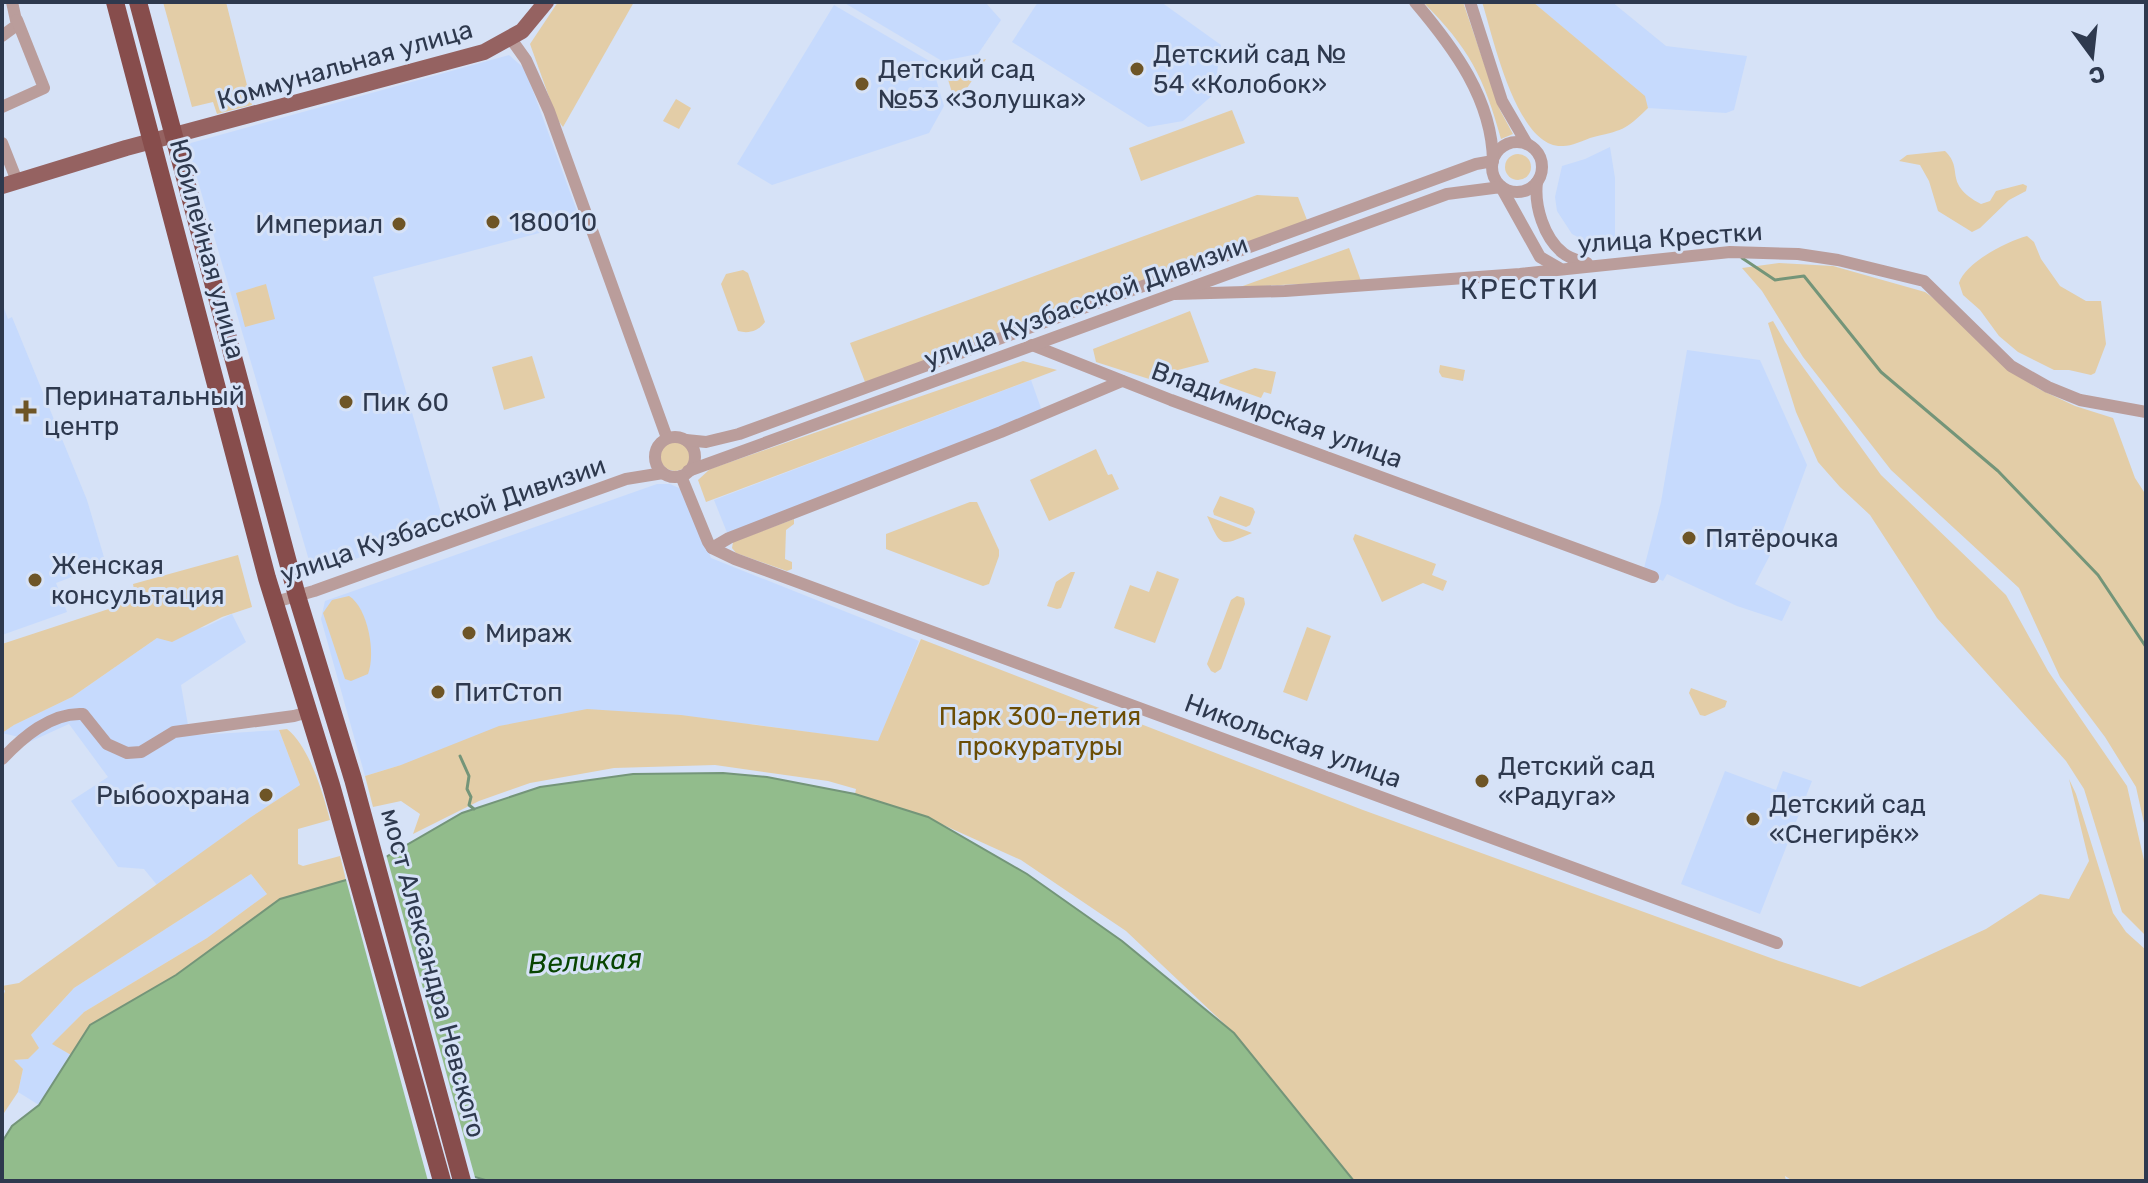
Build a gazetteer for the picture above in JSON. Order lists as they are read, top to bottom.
{
  "streets": {
    "highway": ["Юбилейная улица", "мост Александра Невского"],
    "main road": ["Коммунальная улица"],
    "street": [
      "улица Крестки",
      "улица Кузбасской Дивизии",
      "Владимирская улица",
      "Никольская улица"
    ]
  },
  "crossings": [
    ["Коммунальная улица", "Юбилейная улица"],
    ["улица Крестки", "улица Кузбасской Дивизии"],
    ["Юбилейная улица", "улица Кузбасской Дивизии"],
    ["Юбилейная улица", "мост Александра Невского"],
    ["Владимирская улица", "Никольская улица"]
  ],
  "districts": ["КРЕСТКИ"],
  "water": ["Великая"],
  "parks": ["Парк 300-летия прокуратуры"],
  "places": {
    "other": [
      "Детский сад № 54 «Колобок»",
      "Детский сад №53 «Золушка»",
      "180010",
      "Империал",
      "Пик 60",
      "Пятёрочка",
      "Женская консультация",
      "Мираж",
      "ПитСтоп",
      "Детский сад «Радуга»",
      "Рыбоохрана",
      "Детский сад «Снегирёк»"
    ],
    "health": ["Перинатальный центр"]
  },
  "north": "bottom"
}
